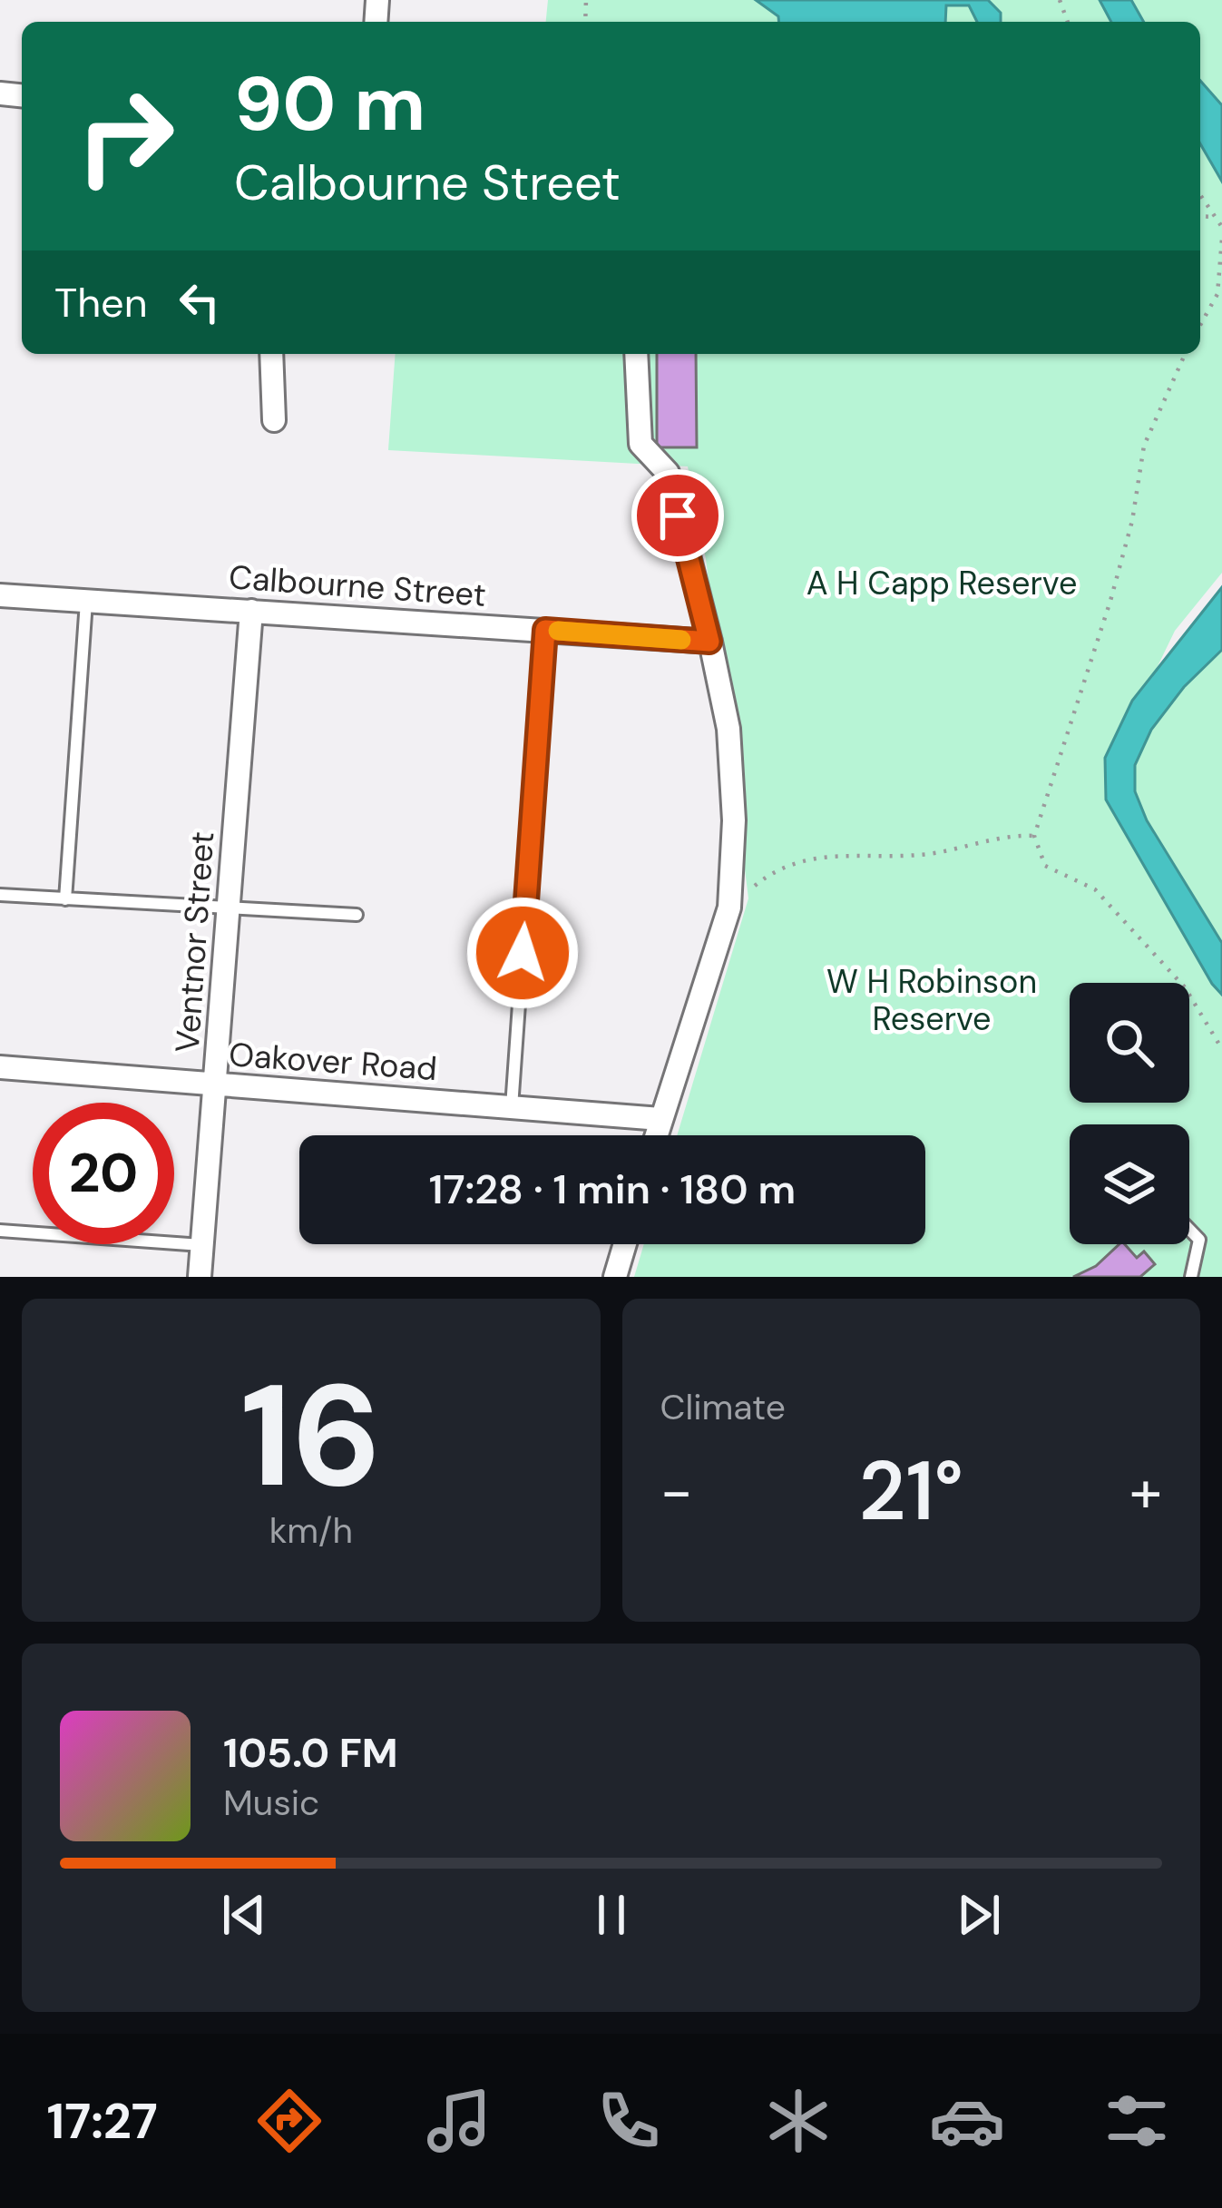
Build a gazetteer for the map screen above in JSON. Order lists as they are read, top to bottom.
{
  "streets": {
    "street": ["Calbourne Street", "Ventnor Street", "Oakover Road"]
  },
  "crossings": [
    ["Calbourne Street", "Ventnor Street"],
    ["Ventnor Street", "Oakover Road"]
  ],
  "parks": ["A H Capp Reserve", "W H Robinson Reserve"],
  "page": {
    "turn": ["90 m", "Calbourne Street"],
    "then": "Then",
    "limit": "20",
    "trip": "17:28 · 1 min · 180 m",
    "tile": [
      ["16", "km/h"],
      "Climate"
    ],
    "heat": ["−", "21°", "+"],
    "song": ["105.0 FM", "Music"],
    "tabs": "17:27"
  }
}
